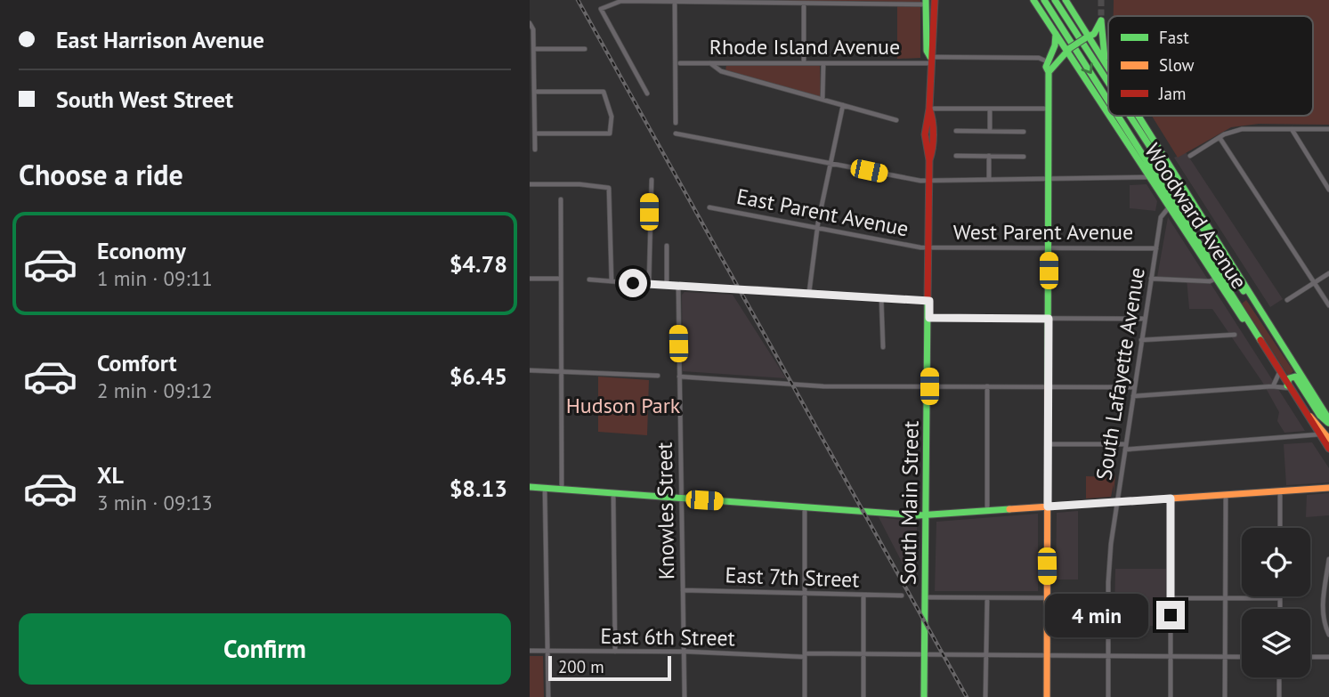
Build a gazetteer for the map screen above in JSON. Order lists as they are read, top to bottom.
{
  "streets": {
    "main road": ["Woodward Avenue", "South Main Street"],
    "street": [
      "Rhode Island Avenue",
      "East Parent Avenue",
      "West Parent Avenue",
      "South Lafayette Avenue",
      "Knowles Street",
      "East 7th Street",
      "East 6th Street"
    ]
  },
  "crossings": [
    ["Rhode Island Avenue", "South Main Street"],
    ["East Parent Avenue", "West Parent Avenue"],
    ["East Parent Avenue", "South Main Street"],
    ["Woodward Avenue", "South Lafayette Avenue"],
    ["West Parent Avenue", "South Lafayette Avenue"],
    ["West Parent Avenue", "South Main Street"],
    ["South Lafayette Avenue", "East 6th Street"],
    ["South Main Street", "East 6th Street"],
    ["Knowles Street", "East 7th Street"],
    ["Knowles Street", "East 6th Street"]
  ],
  "parks": ["Hudson Park"],
  "legend": ["Fast", "Slow", "Jam"],
  "scale_bar": "200 m",
  "page": {
    "banner": ["East Harrison Avenue", "South West Street"],
    "heading": "Choose a ride",
    "list": [
      {
        "name": "Economy",
        "note": "1 min · 09:11",
        "value": "$4.78"
      },
      {
        "name": "Comfort",
        "note": "2 min · 09:12",
        "value": "$6.45"
      },
      {
        "name": "XL",
        "note": "3 min · 09:13",
        "value": "$8.13"
      }
    ],
    "bubble": "4 min",
    "buttons": "Confirm",
    "scale": "200 m"
  }
}
